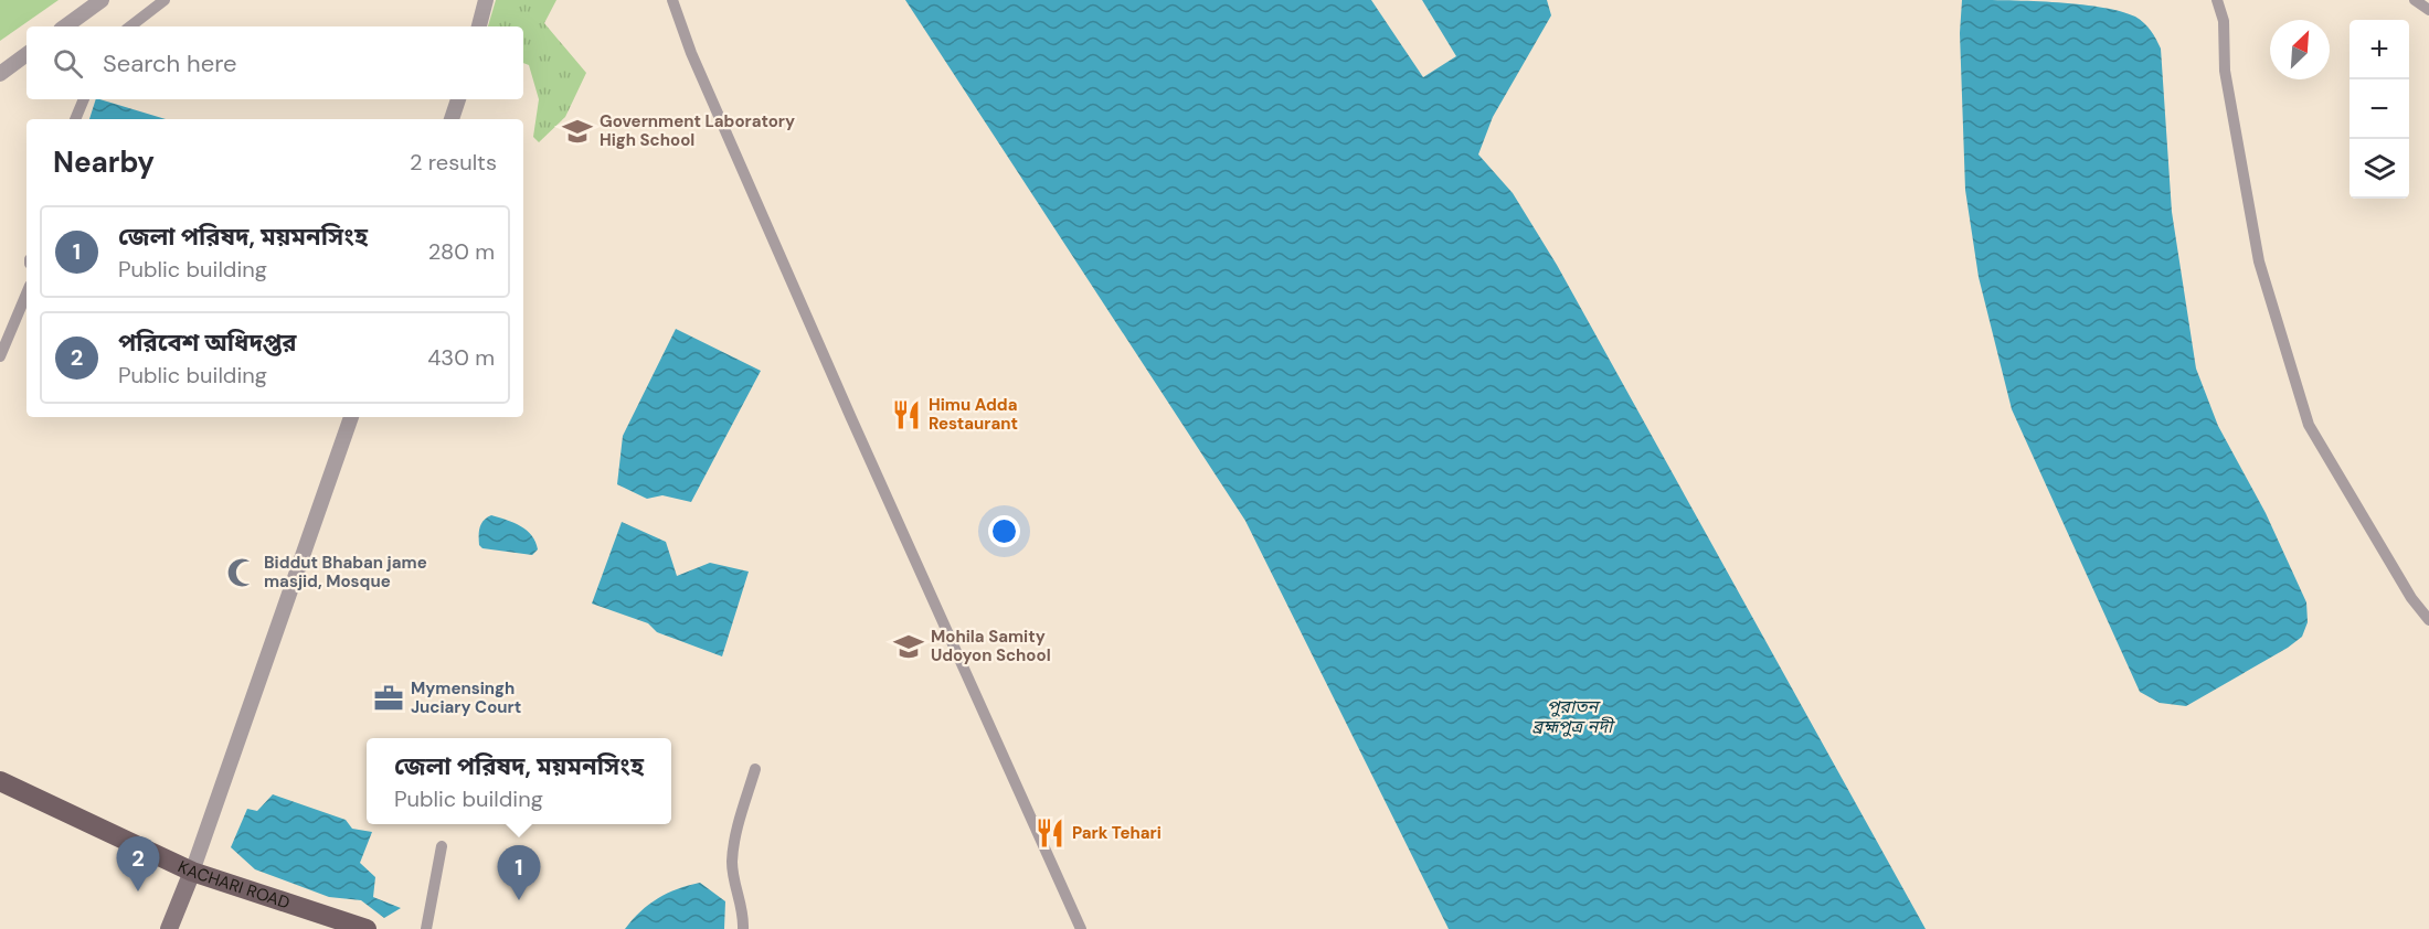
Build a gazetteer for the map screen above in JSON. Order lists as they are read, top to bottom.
{
  "streets": {
    "main road": ["KACHARI ROAD"]
  },
  "water": ["পুরাতন ব্রহ্মপুত্র নদী"],
  "places": {
    "school or university": ["Government Laboratory High School", "Mohila Samity Udoyon School"],
    "restaurant": ["Himu Adda Restaurant", "Park Tehari"],
    "mosque": ["Biddut Bhaban jame masjid, Mosque"],
    "office": ["Mymensingh Juciary Court"]
  },
  "north": "top right",
  "page": {
    "map_buttons": ["+", "−"],
    "search": "Search here",
    "heading": ["Nearby", "2 results"],
    "list": [
      {
        "mark": "1",
        "name": "জেলা পরিষদ, ময়মনসিংহ",
        "note": "Public building",
        "value": "280 m"
      },
      {
        "mark": "2",
        "name": "পরিবেশ অধিদপ্তর",
        "note": "Public building",
        "value": "430 m"
      }
    ],
    "popup": ["জেলা পরিষদ, ময়মনসিংহ", "Public building"],
    "pins": ["2", "1"]
  }
}
